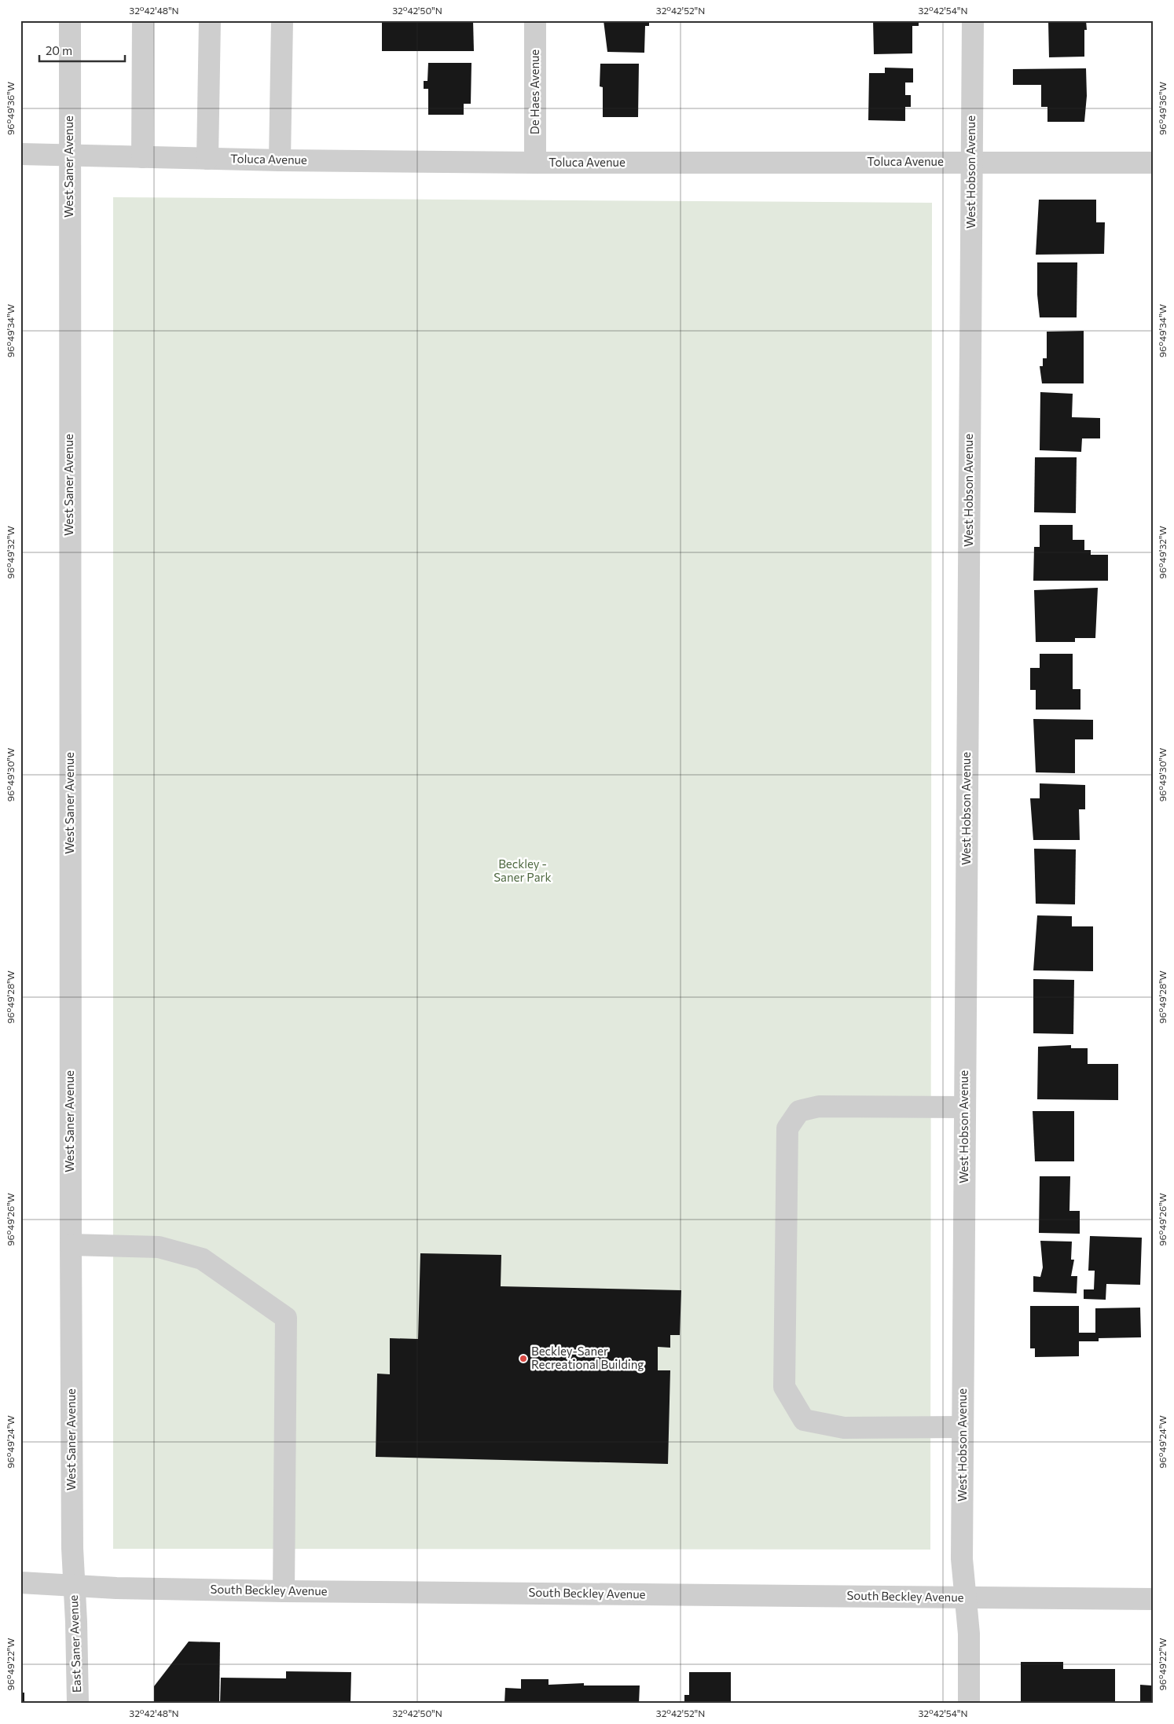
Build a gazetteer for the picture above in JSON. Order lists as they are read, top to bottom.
{
  "streets": {
    "street": [
      "De Haes Avenue",
      "Toluca Avenue",
      "West Saner Avenue",
      "West Hobson Avenue",
      "South Beckley Avenue",
      "East Saner Avenue"
    ]
  },
  "crossings": [
    ["De Haes Avenue", "Toluca Avenue"],
    ["Toluca Avenue", "West Saner Avenue"],
    ["Toluca Avenue", "West Hobson Avenue"],
    ["West Saner Avenue", "South Beckley Avenue"],
    ["West Saner Avenue", "East Saner Avenue"],
    ["West Hobson Avenue", "South Beckley Avenue"],
    ["South Beckley Avenue", "East Saner Avenue"]
  ],
  "parks": ["Beckley - Saner Park"],
  "places": ["Beckley-Saner Recreational Building"],
  "scale_bar": "20 m",
  "coordinates": [
    "32°42'48\"N",
    "32°42'50\"N",
    "32°42'52\"N",
    "32°42'54\"N",
    "96°49'36\"W",
    "96°49'34\"W",
    "96°49'32\"W",
    "96°49'30\"W",
    "96°49'28\"W",
    "96°49'26\"W",
    "96°49'24\"W",
    "96°49'22\"W"
  ]
}
